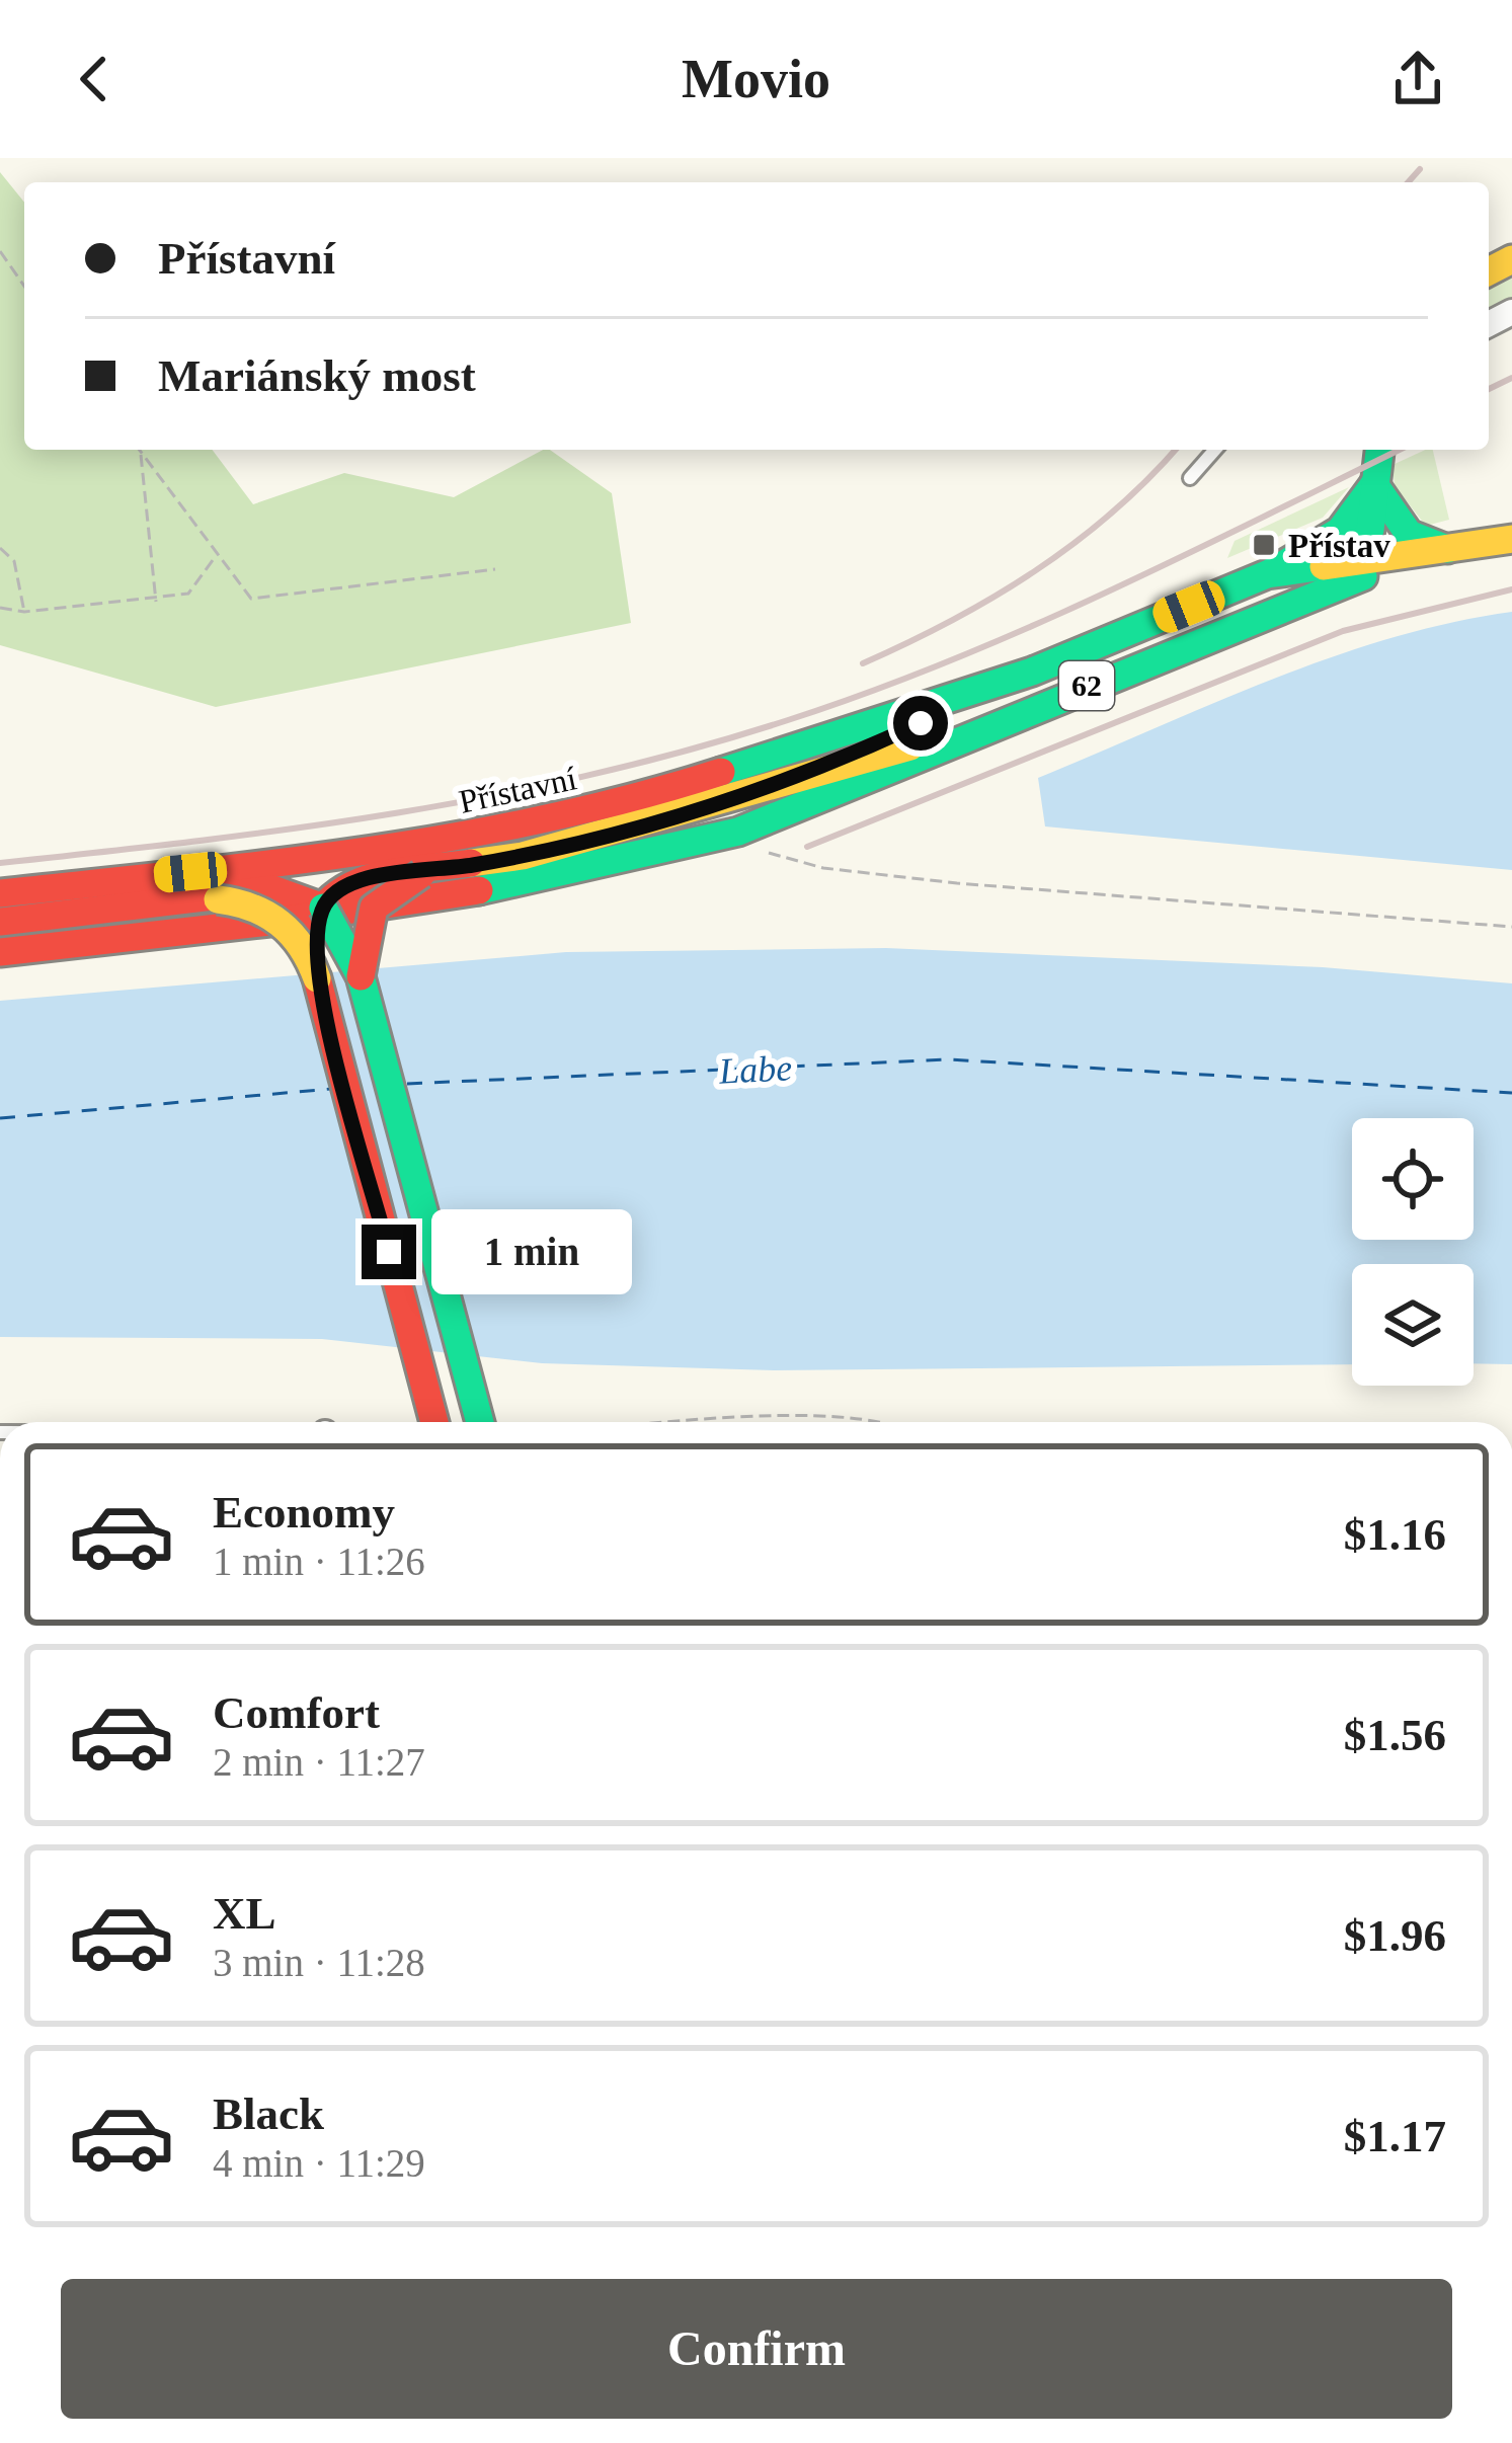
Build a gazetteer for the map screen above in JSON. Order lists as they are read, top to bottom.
{
  "streets": {
    "street": ["62", "Přístavní"]
  },
  "water": ["Labe"],
  "places": {
    "transit": ["Přístav"]
  },
  "page": {
    "header": "Movio",
    "banner": ["Přístavní", "Mariánský most"],
    "bubble": "1 min",
    "list": [
      {
        "name": "Economy",
        "note": "1 min · 11:26",
        "value": "$1.16"
      },
      {
        "name": "Comfort",
        "note": "2 min · 11:27",
        "value": "$1.56"
      },
      {
        "name": "XL",
        "note": "3 min · 11:28",
        "value": "$1.96"
      },
      {
        "name": "Black",
        "note": "4 min · 11:29",
        "value": "$1.17"
      }
    ],
    "buttons": "Confirm"
  }
}
